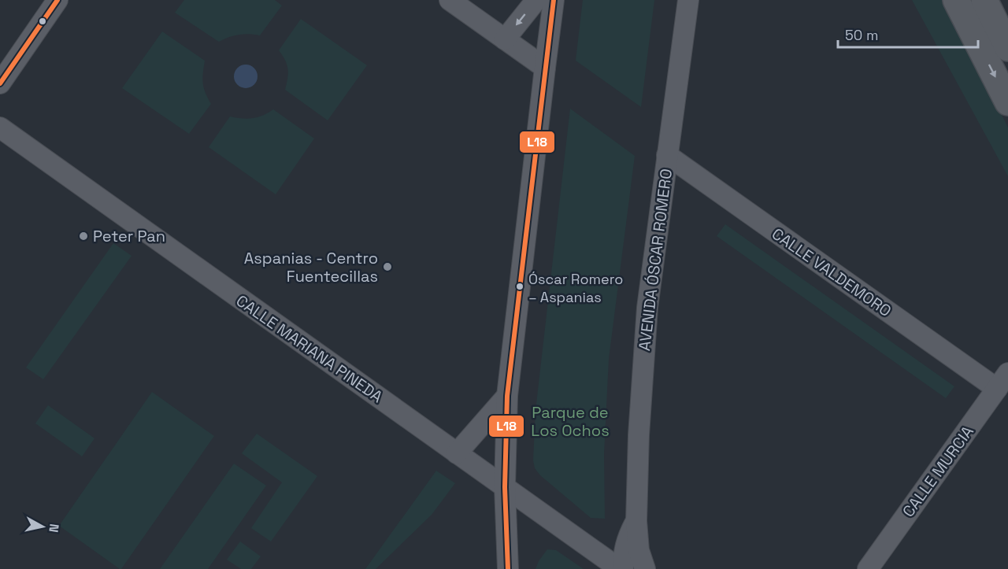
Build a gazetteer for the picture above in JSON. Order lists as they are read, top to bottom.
{
  "streets": {
    "street": [
      "AVENIDA ÓSCAR ROMERO",
      "CALLE VALDEMORO",
      "CALLE MARIANA PINEDA",
      "CALLE MURCIA"
    ]
  },
  "crossings": [
    ["AVENIDA ÓSCAR ROMERO", "CALLE VALDEMORO"],
    ["AVENIDA ÓSCAR ROMERO", "CALLE MARIANA PINEDA"],
    ["CALLE VALDEMORO", "CALLE MURCIA"]
  ],
  "parks": ["Parque de Los Ochos"],
  "places": ["Peter Pan", "Aspanias - Centro Fuentecillas", "Óscar Romero – Aspanias"],
  "lines": ["transit line L18"],
  "scale_bar": "50 m",
  "north": "right"
}
